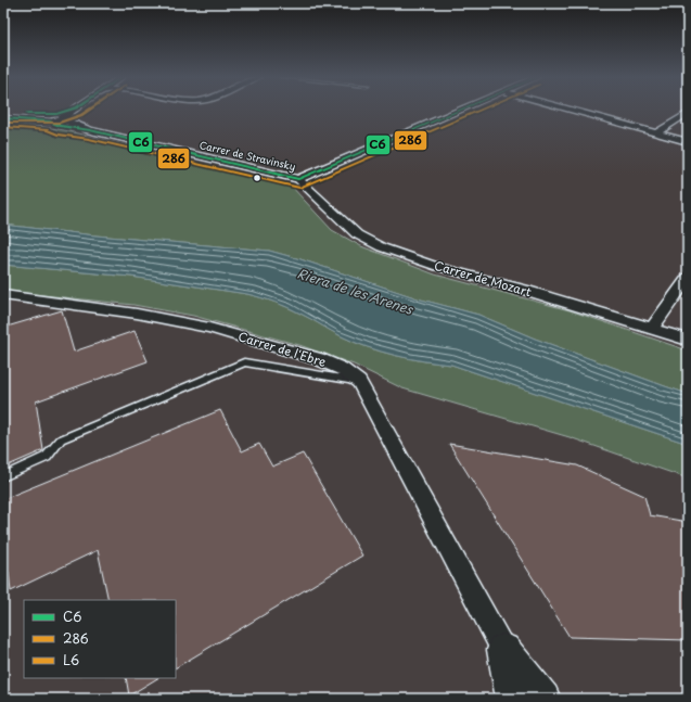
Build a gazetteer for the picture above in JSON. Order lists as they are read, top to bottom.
{
  "streets": {
    "street": ["Carrer de Stravinsky", "Carrer de Mozart", "Carrer de l'Ebre"]
  },
  "crossings": [
    ["Carrer de Stravinsky", "Carrer de Mozart"]
  ],
  "water": ["Riera de les Arenes"],
  "lines": ["transit line C6", "transit line 286", "transit line L6"],
  "legend": ["C6", "286", "L6"]
}
